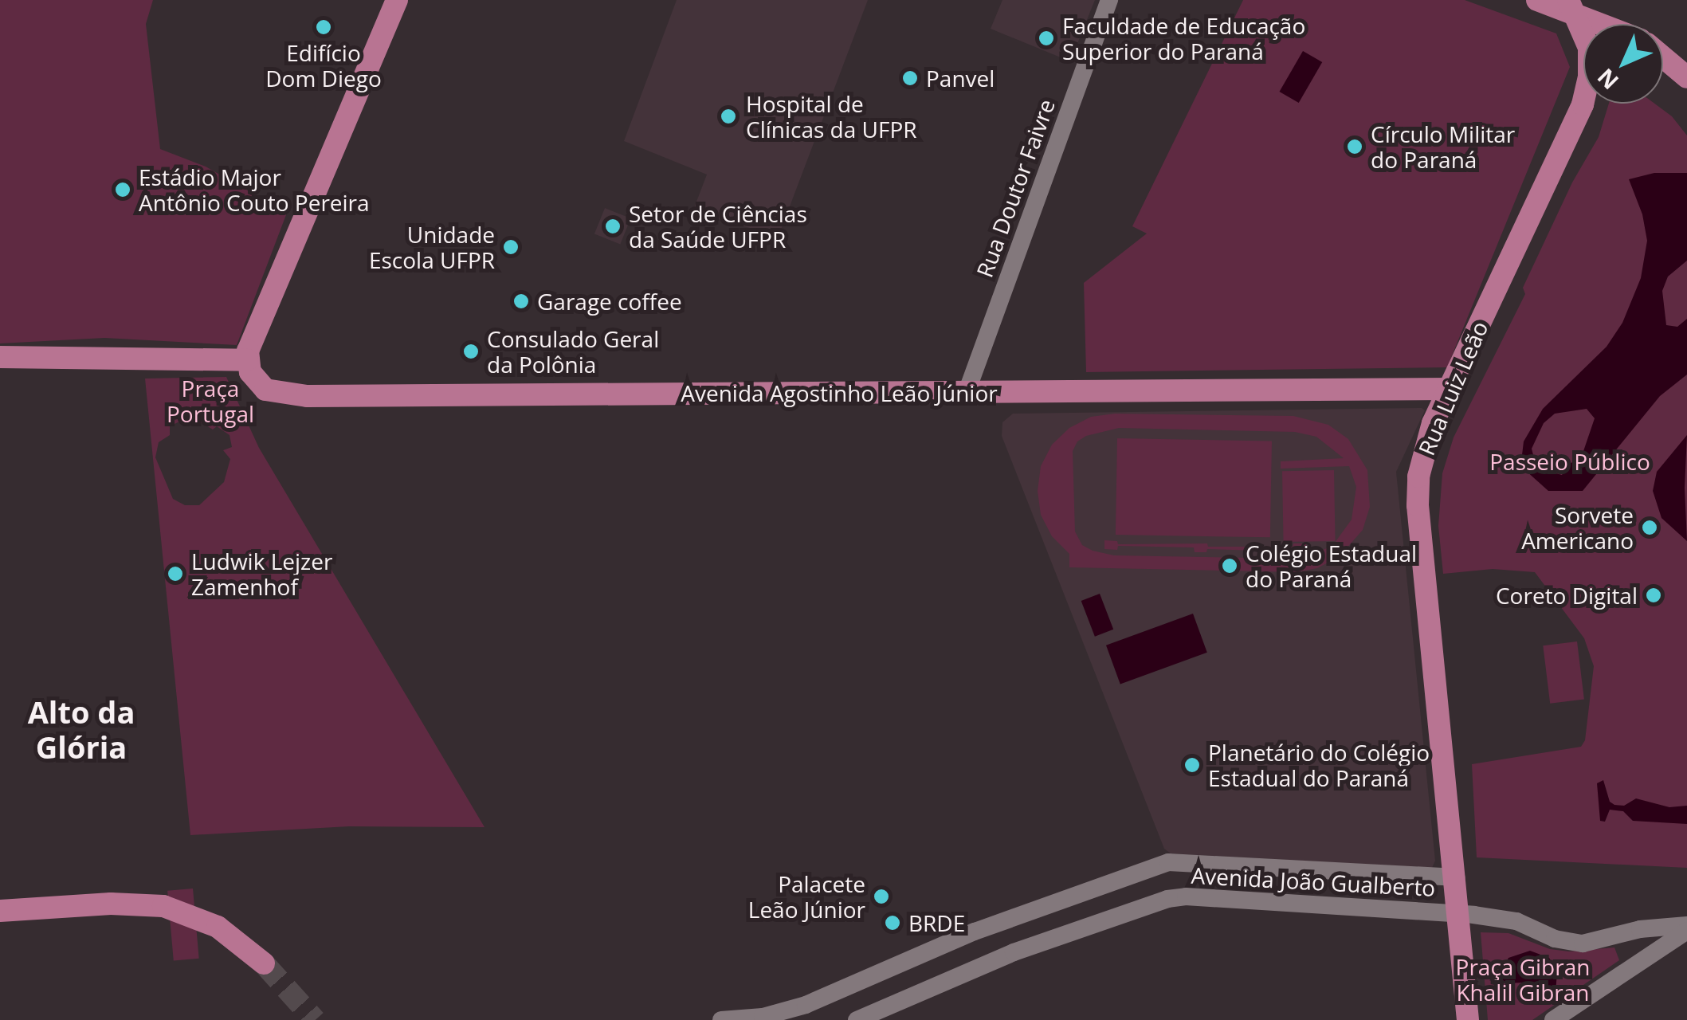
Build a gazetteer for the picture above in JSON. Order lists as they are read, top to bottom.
{
  "streets": {
    "main road": ["Rua Luiz Leão", "Avenida Agostinho Leão Júnior"],
    "street": ["Rua Doutor Faivre", "Avenida João Gualberto"]
  },
  "crossings": [
    ["Rua Doutor Faivre", "Avenida Agostinho Leão Júnior"],
    ["Rua Luiz Leão", "Avenida Agostinho Leão Júnior"],
    ["Rua Luiz Leão", "Avenida João Gualberto"]
  ],
  "districts": ["Alto da Glória"],
  "parks": ["Praça Portugal", "Passeio Público", "Praça Gibran Khalil Gibran"],
  "places": [
    "Edifício Dom Diego",
    "Faculdade de Educação Superior do Paraná",
    "Panvel",
    "Hospital de Clínicas da UFPR",
    "Círculo Militar do Paraná",
    "Estádio Major Antônio Couto Pereira",
    "Setor de Ciências da Saúde UFPR",
    "Unidade Escola UFPR",
    "Garage coffee",
    "Consulado Geral da Polônia",
    "Sorvete Americano",
    "Colégio Estadual do Paraná",
    "Ludwik Lejzer Zamenhof",
    "Coreto Digital",
    "Planetário do Colégio Estadual do Paraná",
    "Palacete Leão Júnior",
    "BRDE"
  ],
  "north": "bottom left"
}
